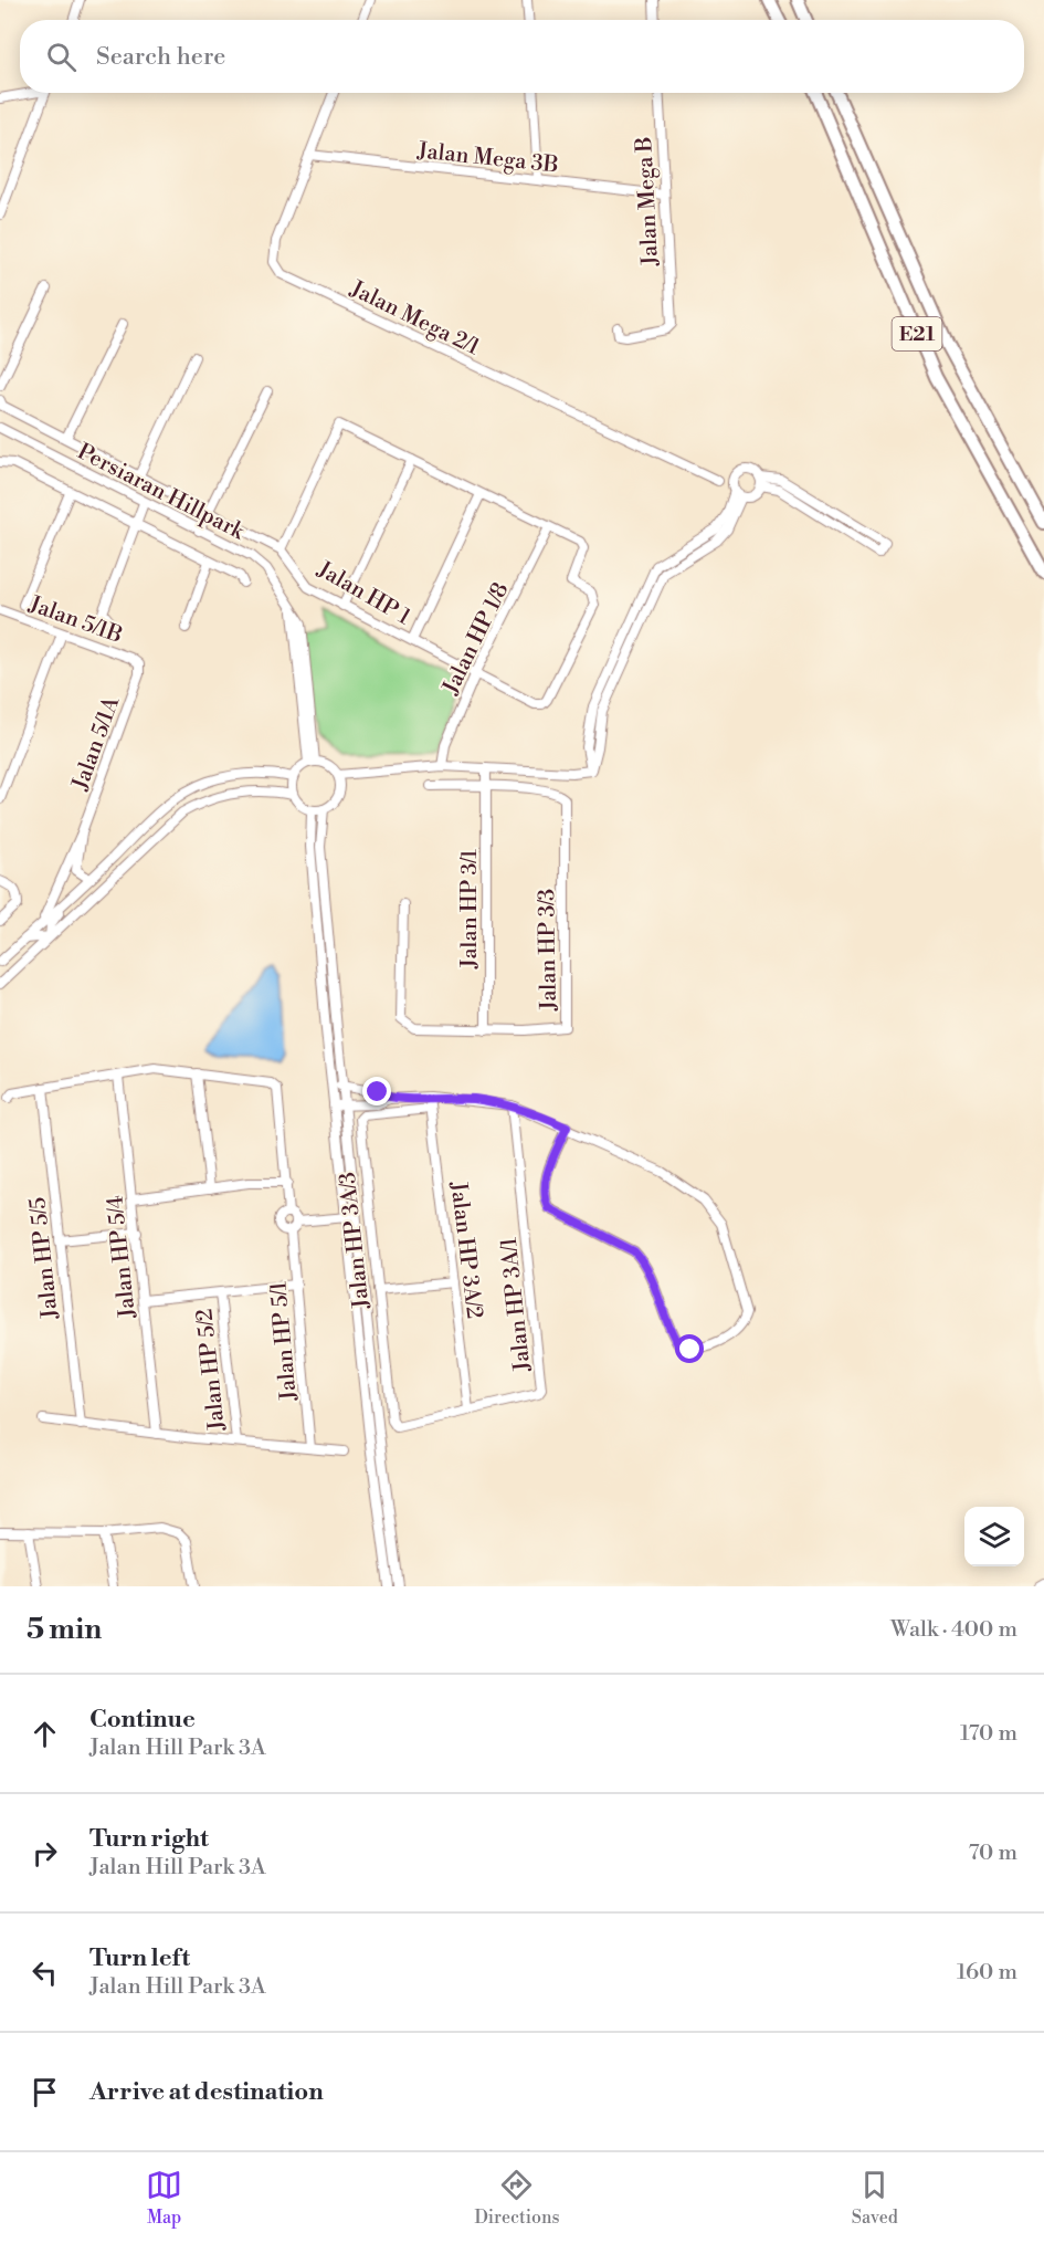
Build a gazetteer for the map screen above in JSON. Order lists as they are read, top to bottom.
{
  "streets": {
    "highway": ["E21"],
    "street": [
      "Jalan Mega 3B",
      "Jalan Mega B",
      "Jalan Mega 2/1",
      "Persiaran Hillpark",
      "Jalan HP 1",
      "Jalan 5/1B",
      "Jalan HP 1/8",
      "Jalan 5/1A",
      "Jalan HP 3/1",
      "Jalan HP 3/3",
      "Jalan HP 3A/3",
      "Jalan HP 3A/2",
      "Jalan HP 5/4",
      "Jalan HP 5/5",
      "Jalan HP 3A/1",
      "Jalan HP 5/1",
      "Jalan HP 5/2"
    ]
  },
  "crossings": [
    ["Jalan Mega 3B", "Jalan Mega B"],
    ["Jalan Mega 3B", "Jalan Mega 2/1"],
    ["Jalan HP 1", "Jalan HP 1/8"],
    ["Jalan 5/1B", "Jalan 5/1A"],
    ["Jalan HP 3/1", "Jalan HP 3/3"],
    ["Jalan HP 3A/3", "Jalan HP 3A/2"],
    ["Jalan HP 3A/3", "Jalan HP 3A/1"],
    ["Jalan HP 3A/2", "Jalan HP 3A/1"]
  ],
  "page": {
    "search": "Search here",
    "heading": ["5 min", "Walk · 400 m"],
    "list": [
      ["Continue", "Jalan Hill Park 3A", "170 m"],
      ["Turn right", "Jalan Hill Park 3A", "70 m"],
      ["Turn left", "Jalan Hill Park 3A", "160 m"],
      "Arrive at destination"
    ],
    "nav": ["Map", "Directions", "Saved"]
  }
}
